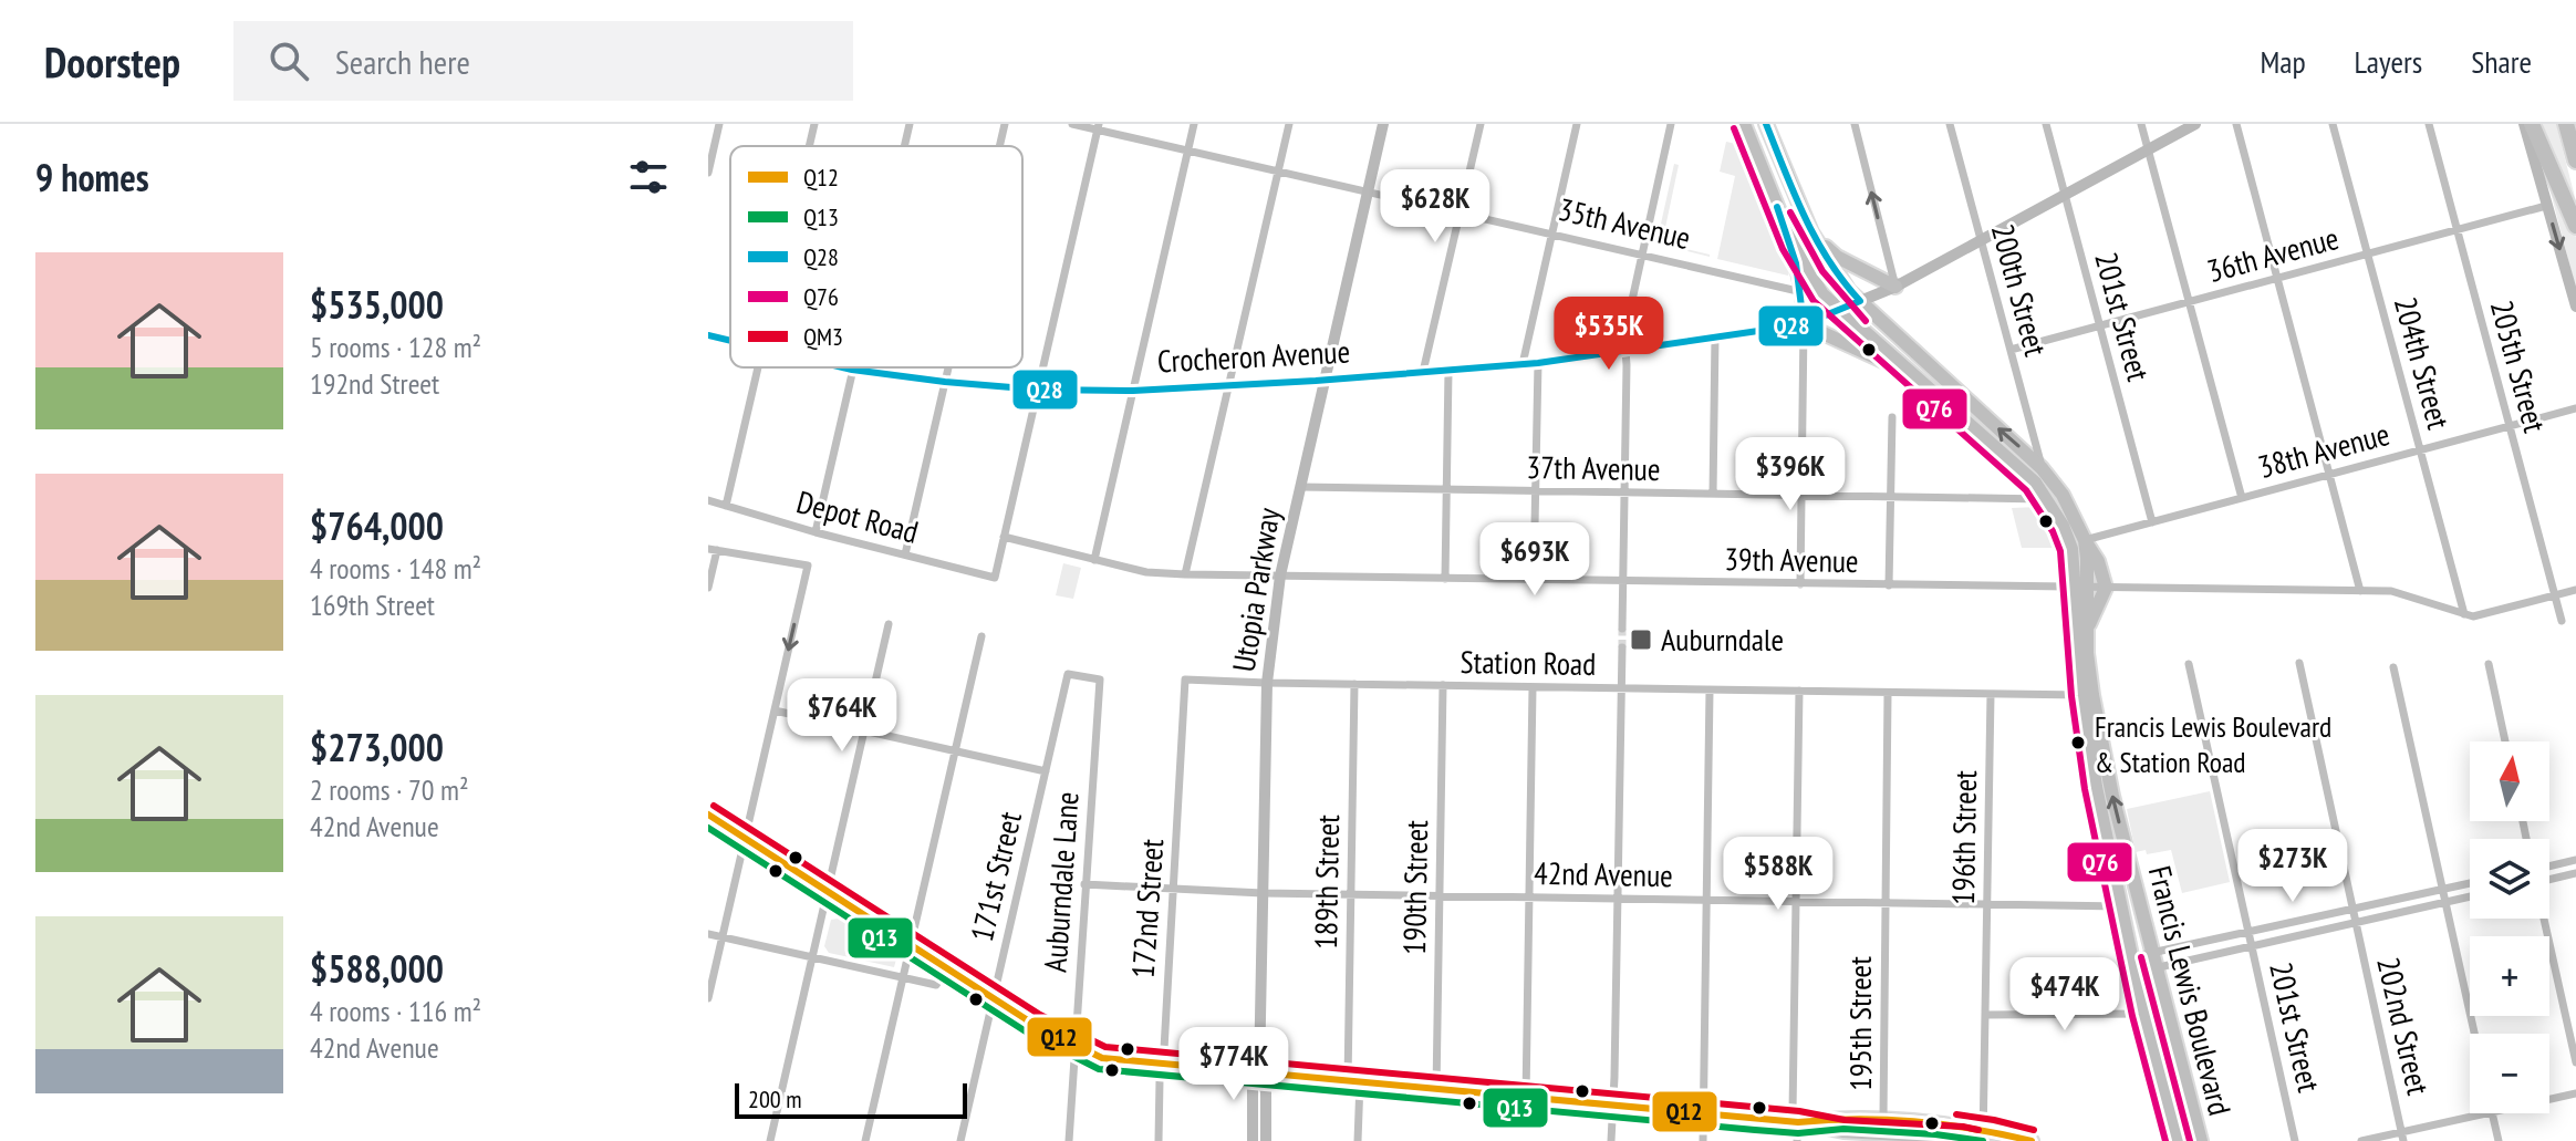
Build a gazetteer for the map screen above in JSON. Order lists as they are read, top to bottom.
{
  "streets": {
    "main road": ["Francis Lewis Boulevard"],
    "street": [
      "35th Avenue",
      "36th Avenue",
      "200th Street",
      "201st Street",
      "Crocheron Avenue",
      "204th Street",
      "205th Street",
      "38th Avenue",
      "37th Avenue",
      "Depot Road",
      "39th Avenue",
      "Utopia Parkway",
      "Station Road",
      "196th Street",
      "42nd Avenue",
      "171st Street",
      "Auburndale Lane",
      "189th Street",
      "190th Street",
      "172nd Street",
      "195th Street",
      "202nd Street"
    ]
  },
  "crossings": [
    ["35th Avenue", "Utopia Parkway"],
    ["36th Avenue", "200th Street"],
    ["36th Avenue", "201st Street"],
    ["36th Avenue", "204th Street"],
    ["36th Avenue", "205th Street"],
    ["200th Street", "Francis Lewis Boulevard"],
    ["201st Street", "38th Avenue"],
    ["Crocheron Avenue", "Utopia Parkway"],
    ["204th Street", "38th Avenue"],
    ["204th Street", "39th Avenue"],
    ["205th Street", "38th Avenue"],
    ["205th Street", "39th Avenue"],
    ["38th Avenue", "Francis Lewis Boulevard"],
    ["37th Avenue", "Utopia Parkway"],
    ["37th Avenue", "Francis Lewis Boulevard"],
    ["Depot Road", "39th Avenue"],
    ["39th Avenue", "Utopia Parkway"],
    ["39th Avenue", "Francis Lewis Boulevard"],
    ["Utopia Parkway", "Station Road"],
    ["Utopia Parkway", "42nd Avenue"],
    ["Station Road", "196th Street"],
    ["Station Road", "189th Street"],
    ["Station Road", "190th Street"],
    ["Station Road", "172nd Street"],
    ["Station Road", "Francis Lewis Boulevard"],
    ["Station Road", "195th Street"],
    ["196th Street", "42nd Avenue"],
    ["42nd Avenue", "Auburndale Lane"],
    ["42nd Avenue", "189th Street"],
    ["42nd Avenue", "190th Street"],
    ["42nd Avenue", "172nd Street"],
    ["42nd Avenue", "Francis Lewis Boulevard"],
    ["42nd Avenue", "195th Street"],
    ["171st Street", "Auburndale Lane"]
  ],
  "places": {
    "transit": ["Auburndale"],
    "other": ["Francis Lewis Boulevard & Station Road"]
  },
  "lines": [
    "transit line Q28",
    "transit line Q76",
    "transit line QM3",
    "transit line Q12",
    "transit line Q13"
  ],
  "legend": [
    "Q12",
    "Q13",
    "Q28",
    "Q76",
    "QM3"
  ],
  "scale_bar": "200 m",
  "north": "top",
  "page": {
    "header": "Doorstep",
    "search": "Search here",
    "nav": ["Map", "Layers", "Share"],
    "heading": "9 homes",
    "price": [
      "$628K",
      "$535K",
      "$396K",
      "$693K",
      "$764K",
      "$273K",
      "$588K",
      "$474K",
      "$774K"
    ],
    "list": [
      {
        "name": "$535,000",
        "note": "5 rooms · 128 m² · 192nd Street"
      },
      {
        "name": "$764,000",
        "note": "4 rooms · 148 m² · 169th Street"
      },
      {
        "name": "$273,000",
        "note": "2 rooms · 70 m² · 42nd Avenue"
      },
      {
        "name": "$588,000",
        "note": "4 rooms · 116 m² · 42nd Avenue"
      }
    ],
    "map_buttons": ["+", "−"],
    "scale": "200 m"
  }
}
